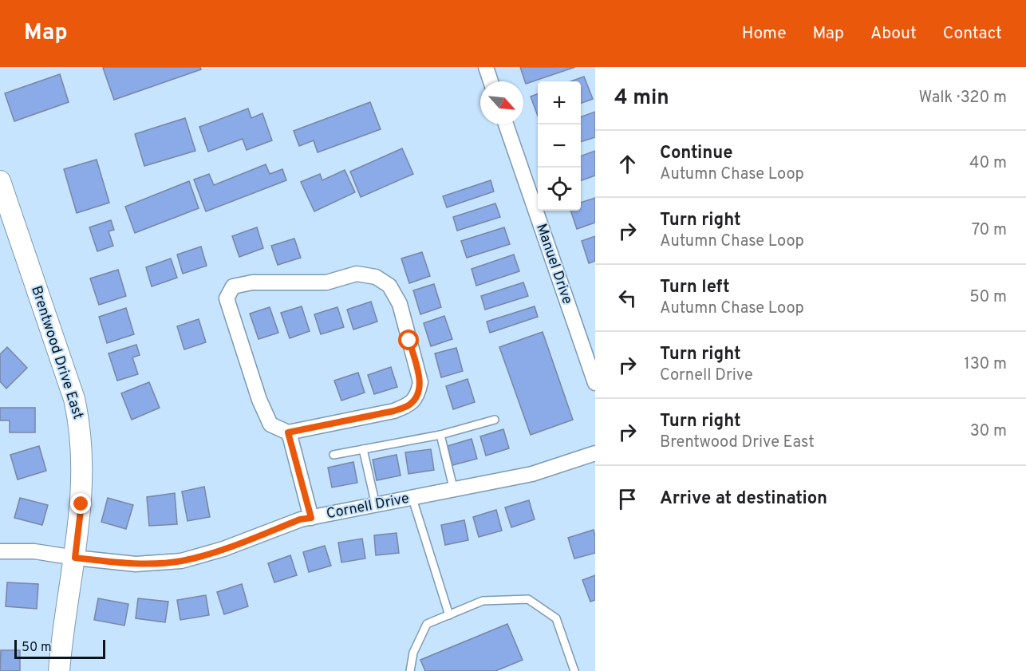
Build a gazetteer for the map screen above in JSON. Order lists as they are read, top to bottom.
{
  "streets": {
    "street": ["Manuel Drive", "Brentwood Drive East", "Cornell Drive"]
  },
  "crossings": [
    ["Brentwood Drive East", "Cornell Drive"]
  ],
  "scale_bar": "50 m",
  "north": "bottom right",
  "page": {
    "header": "Map",
    "nav": [
      "Home",
      "Map",
      "About",
      "Contact"
    ],
    "heading": ["4 min", "Walk · 320 m"],
    "map_buttons": ["+", "−"],
    "list": [
      ["Continue", "Autumn Chase Loop", "40 m"],
      ["Turn right", "Autumn Chase Loop", "70 m"],
      ["Turn left", "Autumn Chase Loop", "50 m"],
      ["Turn right", "Cornell Drive", "130 m"],
      ["Turn right", "Brentwood Drive East", "30 m"],
      "Arrive at destination"
    ],
    "scale": "50 m"
  }
}
